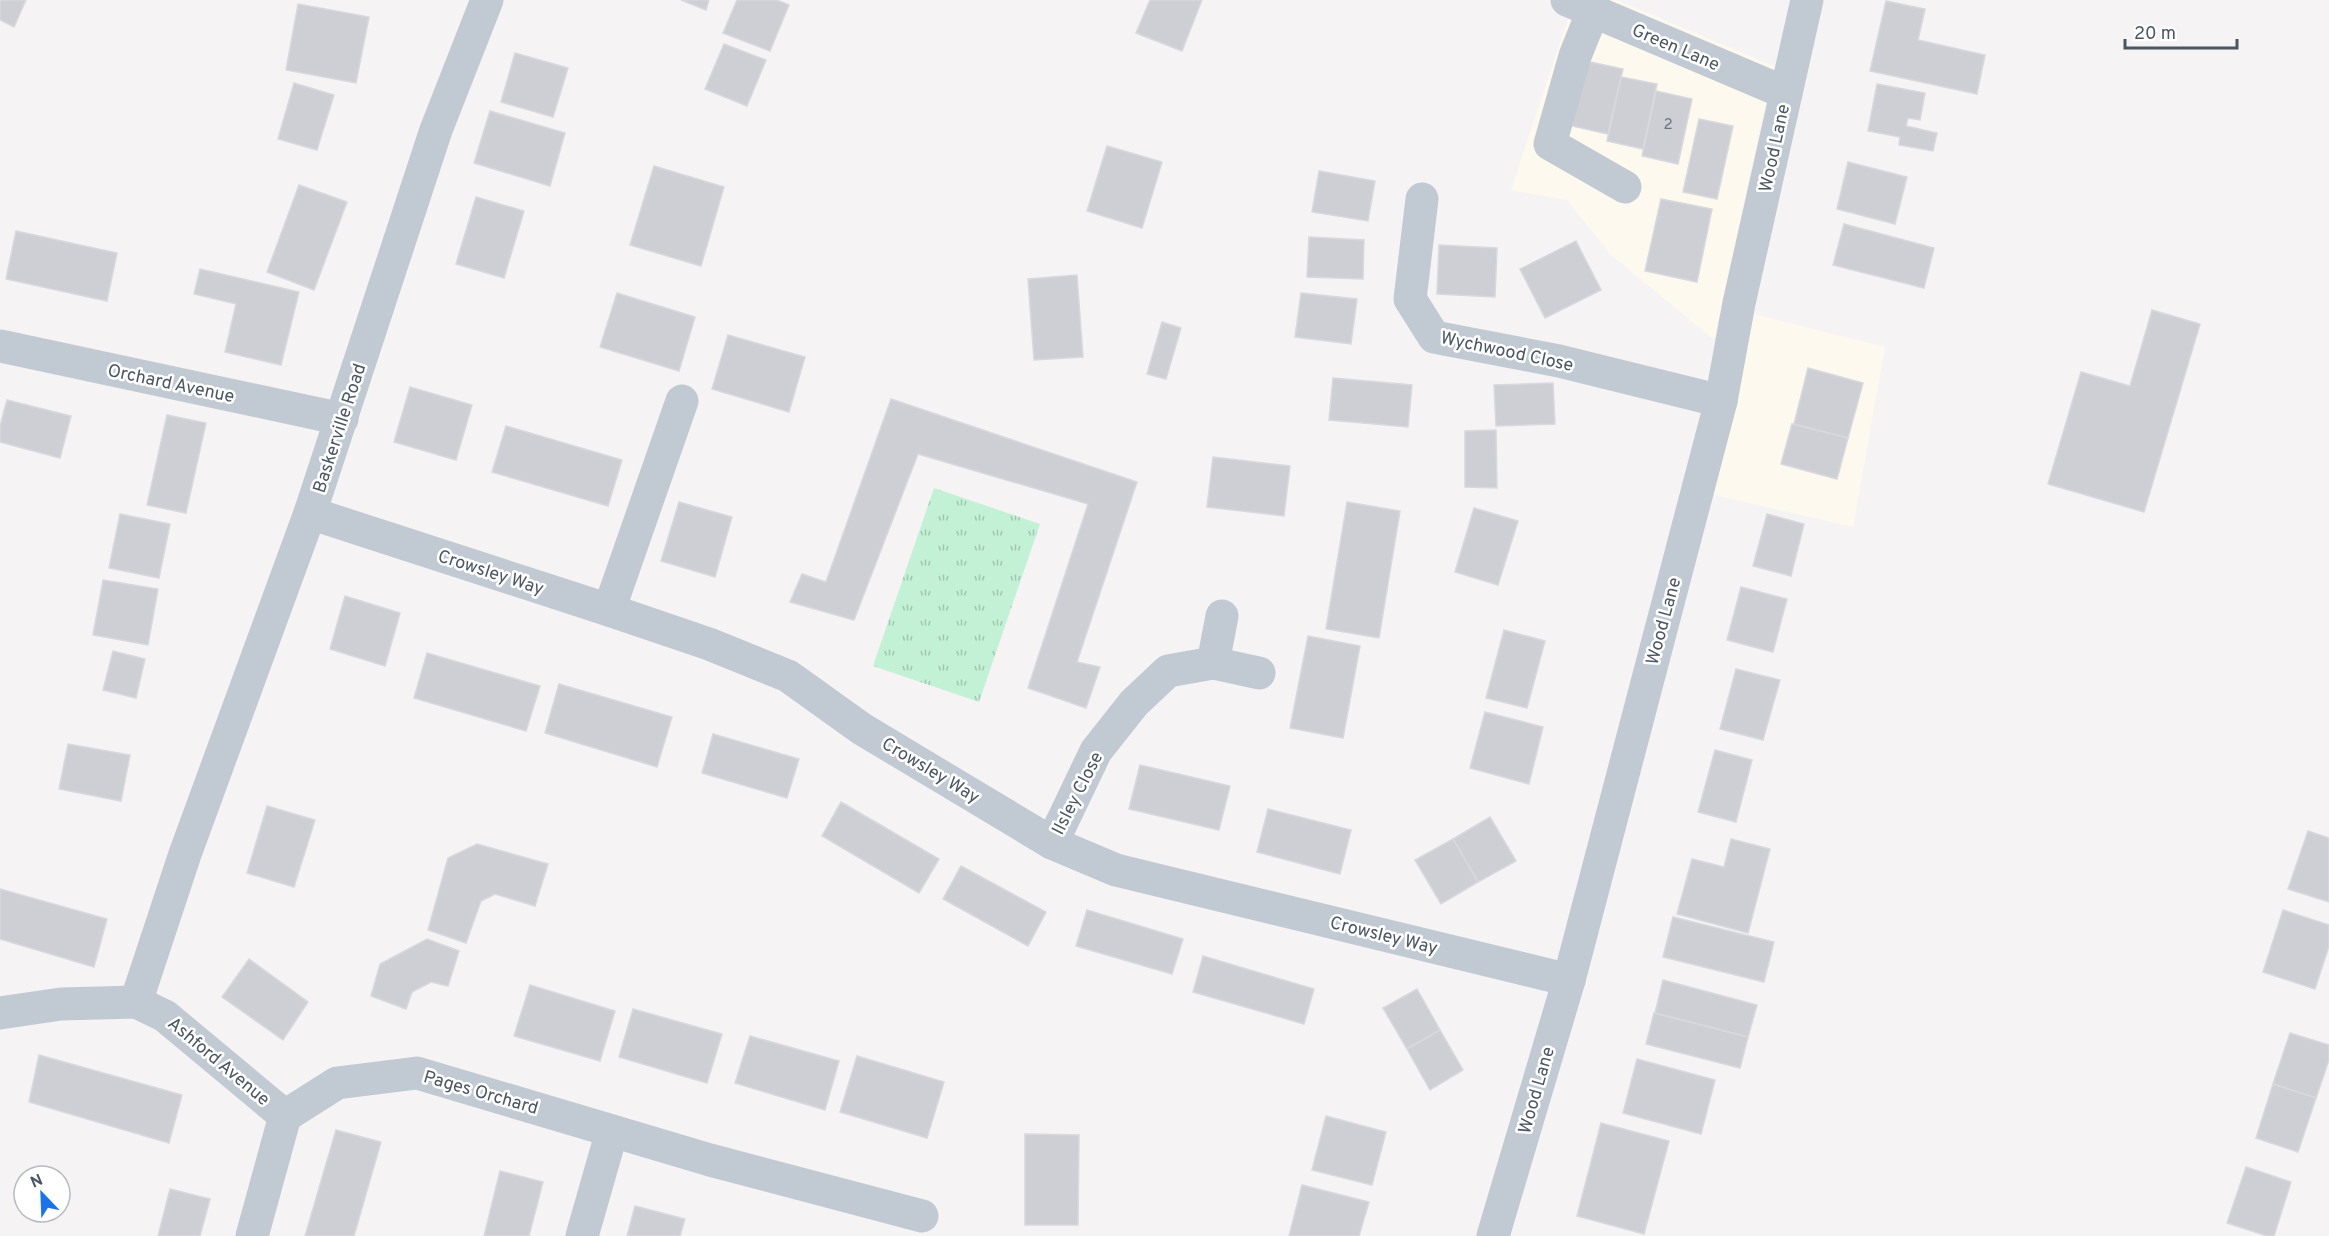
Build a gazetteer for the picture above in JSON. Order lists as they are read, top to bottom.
{
  "streets": {
    "street": [
      "Green Lane",
      "Wood Lane",
      "Wychwood Close",
      "Orchard Avenue",
      "Baskerville Road",
      "Crowsley Way",
      "Ilsley Close",
      "Ashford Avenue",
      "Pages Orchard"
    ]
  },
  "crossings": [
    ["Green Lane", "Wood Lane"],
    ["Wood Lane", "Wychwood Close"],
    ["Wood Lane", "Crowsley Way"],
    ["Orchard Avenue", "Baskerville Road"],
    ["Baskerville Road", "Crowsley Way"],
    ["Baskerville Road", "Ashford Avenue"],
    ["Crowsley Way", "Ilsley Close"],
    ["Ashford Avenue", "Pages Orchard"]
  ],
  "house_numbers": ["2"],
  "scale_bar": "20 m",
  "north": "top left"
}
